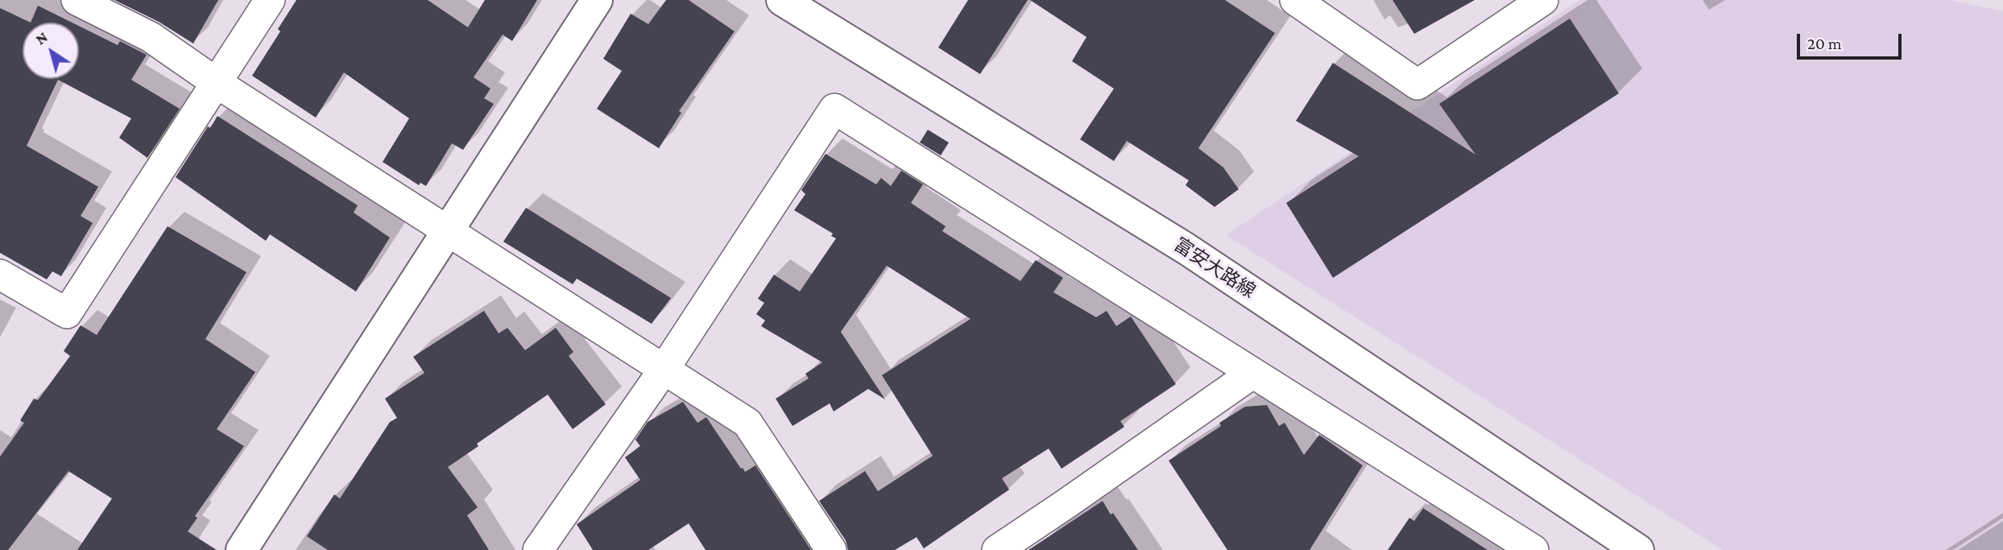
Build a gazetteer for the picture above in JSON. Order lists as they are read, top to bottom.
{
  "streets": {
    "street": ["富安大路線"]
  },
  "scale_bar": "20 m",
  "north": "top left"
}
